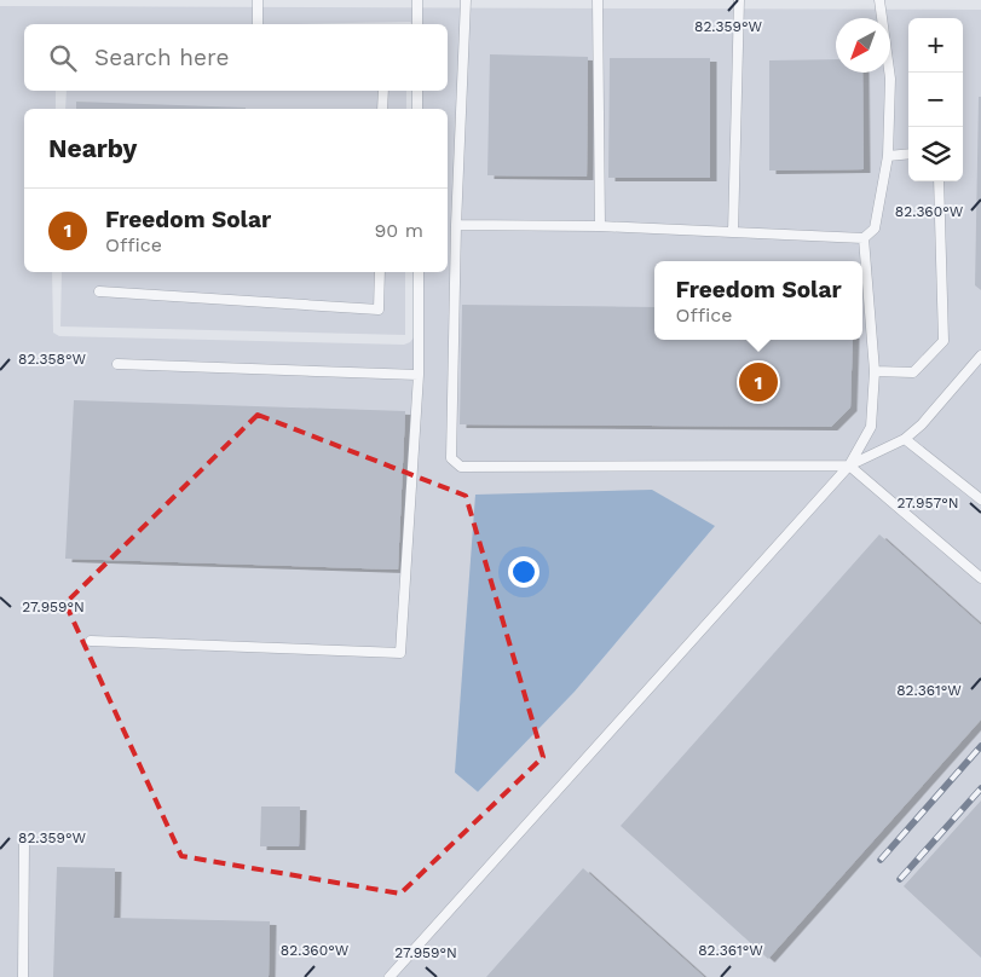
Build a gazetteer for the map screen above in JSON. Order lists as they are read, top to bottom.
{
  "north": "bottom left",
  "page": {
    "map_buttons": ["+", "−"],
    "search": "Search here",
    "heading": "Nearby",
    "list": [
      {
        "mark": "1",
        "name": "Freedom Solar",
        "note": "Office",
        "value": "90 m"
      }
    ],
    "popup": ["Freedom Solar", "Office"],
    "pins": "1"
  },
  "coordinates": [
    "82.359°W",
    "82.360°W",
    "82.358°W",
    "27.957°N",
    "27.959°N",
    "82.361°W"
  ]
}
